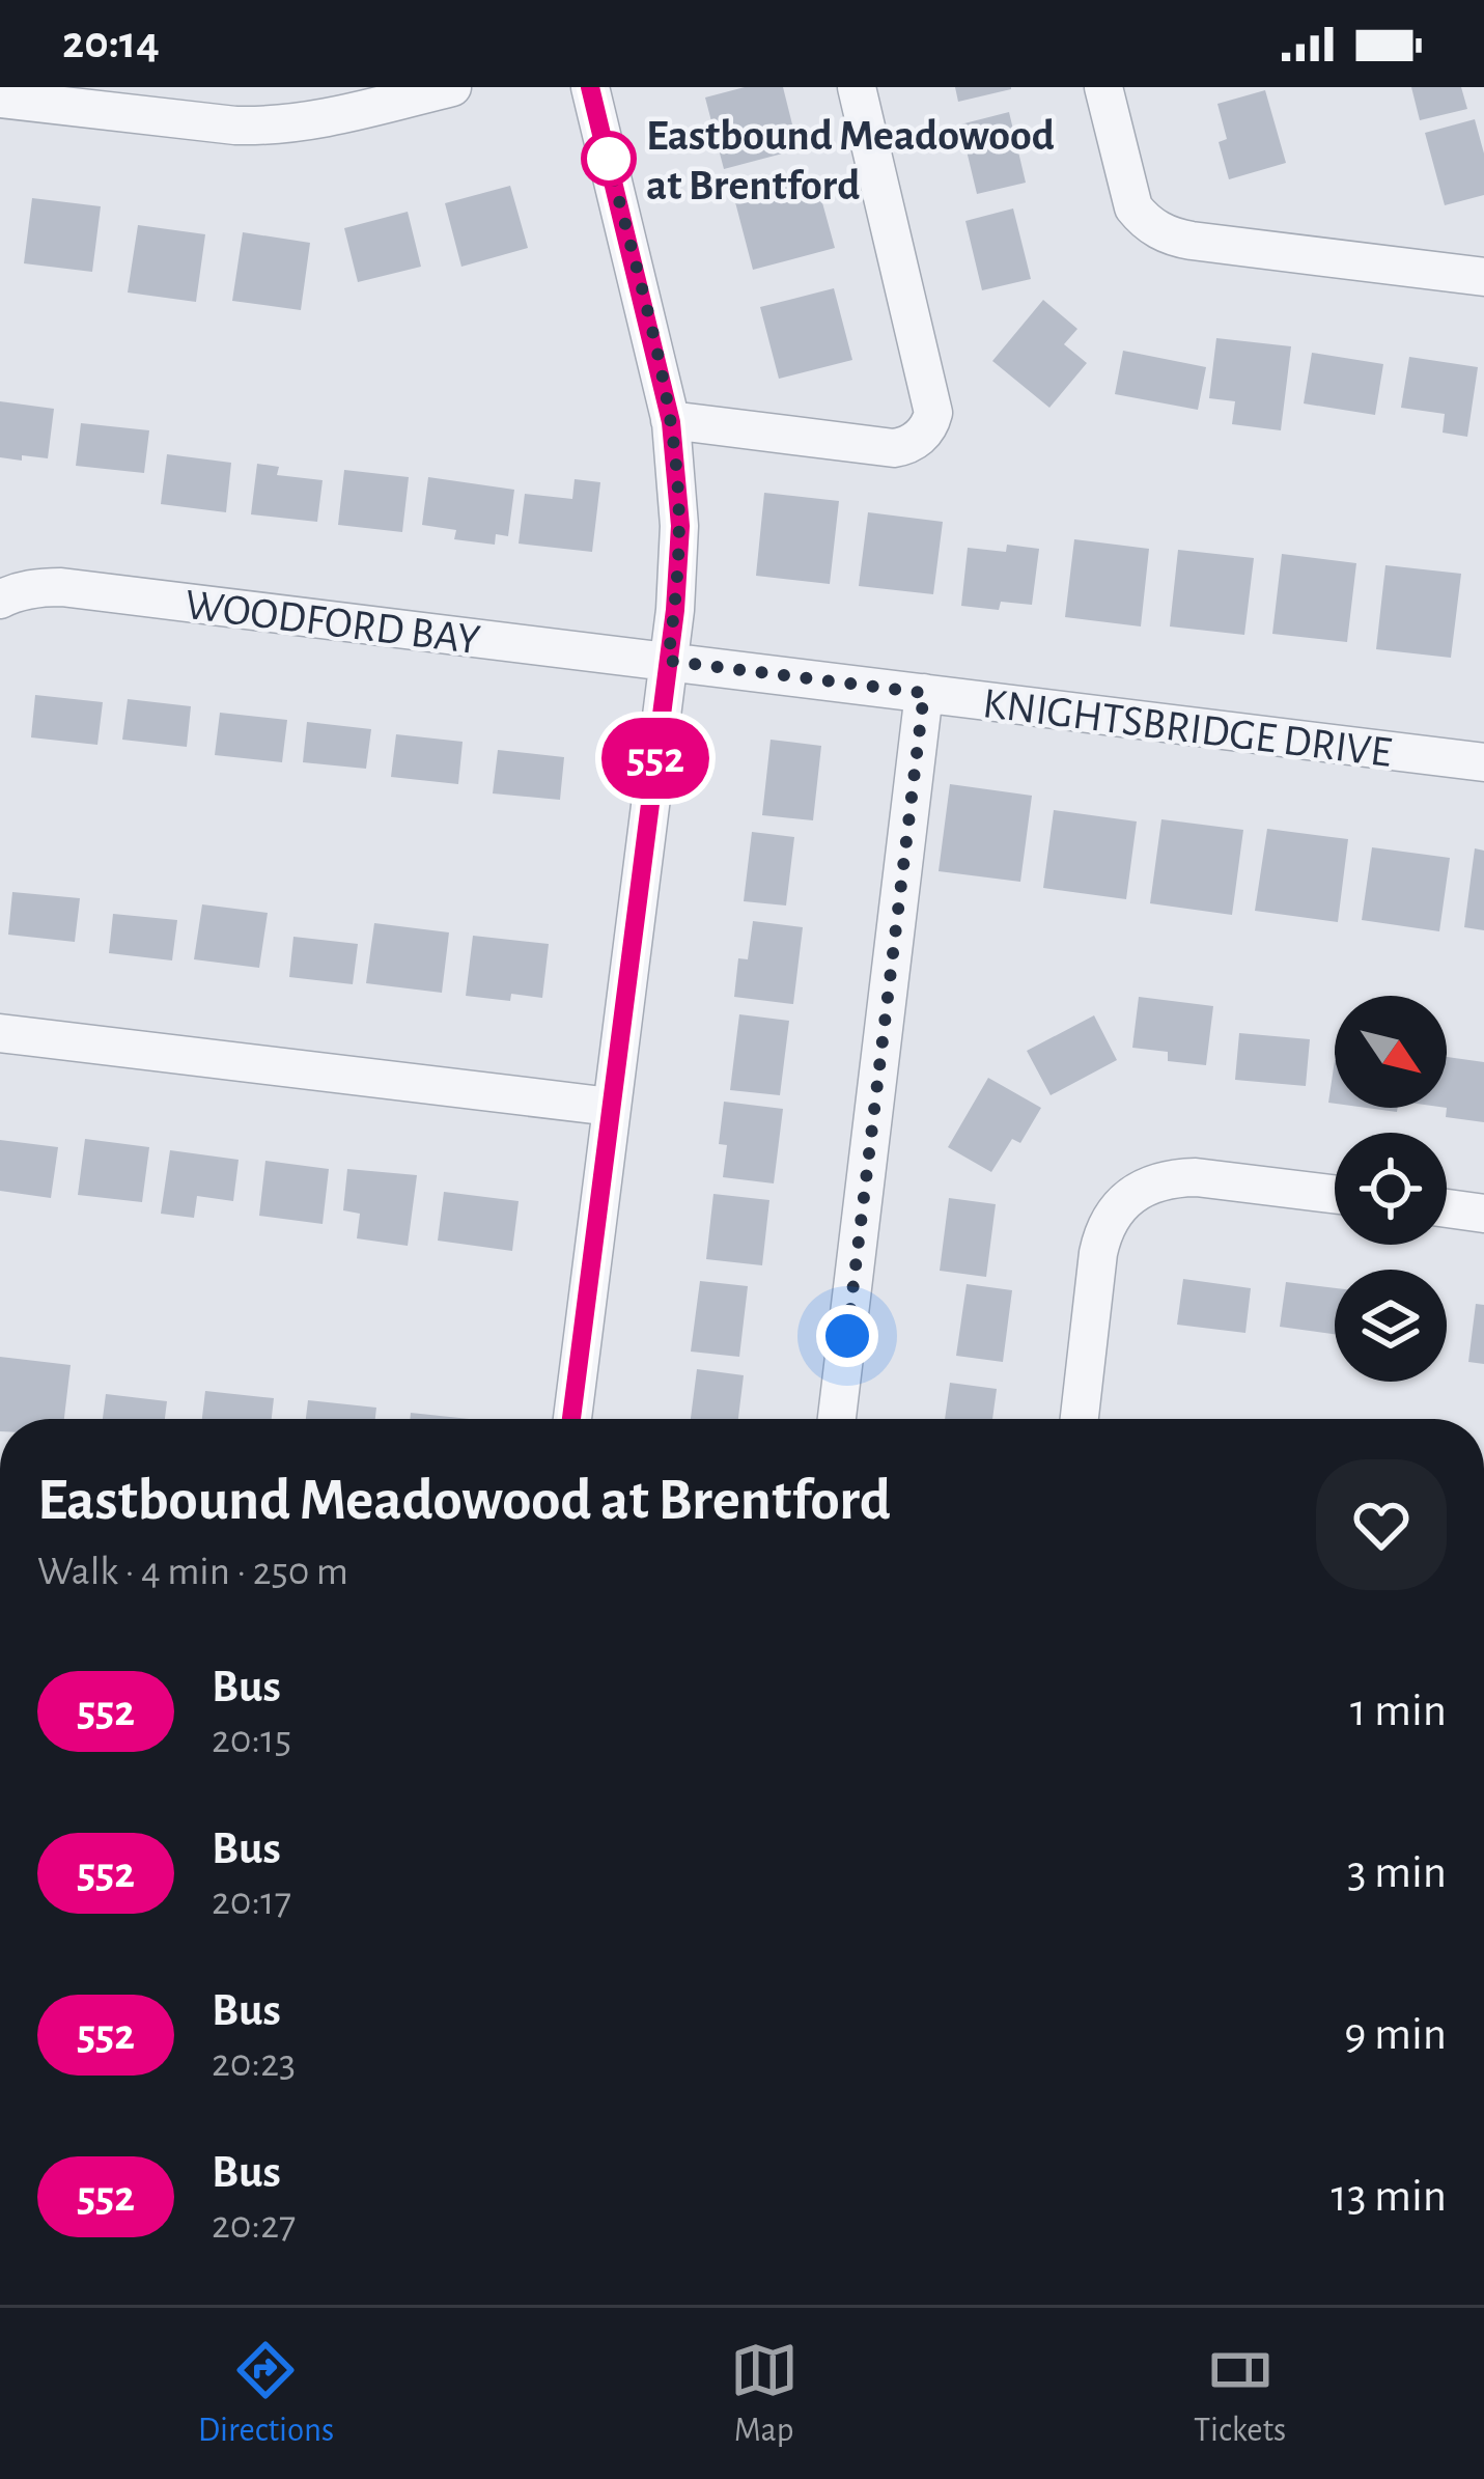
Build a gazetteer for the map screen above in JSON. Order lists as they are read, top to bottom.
{
  "streets": {
    "street": ["WOODFORD BAY", "KNIGHTSBRIDGE DRIVE"]
  },
  "crossings": [
    ["WOODFORD BAY", "KNIGHTSBRIDGE DRIVE"]
  ],
  "places": ["Eastbound Meadowood at Brentford"],
  "lines": ["bus line 552"],
  "north": "bottom right",
  "page": {
    "status": "20:14",
    "on_map": "552",
    "heading": ["Eastbound Meadowood at Brentford", "Walk · 4 min · 250 m"],
    "list": [
      {
        "mark": "552",
        "name": "Bus",
        "note": "20:15",
        "value": "1 min"
      },
      {
        "mark": "552",
        "name": "Bus",
        "note": "20:17",
        "value": "3 min"
      },
      {
        "mark": "552",
        "name": "Bus",
        "note": "20:23",
        "value": "9 min"
      },
      {
        "mark": "552",
        "name": "Bus",
        "note": "20:27",
        "value": "13 min"
      }
    ],
    "tabs": ["Directions", "Map", "Tickets"]
  }
}
